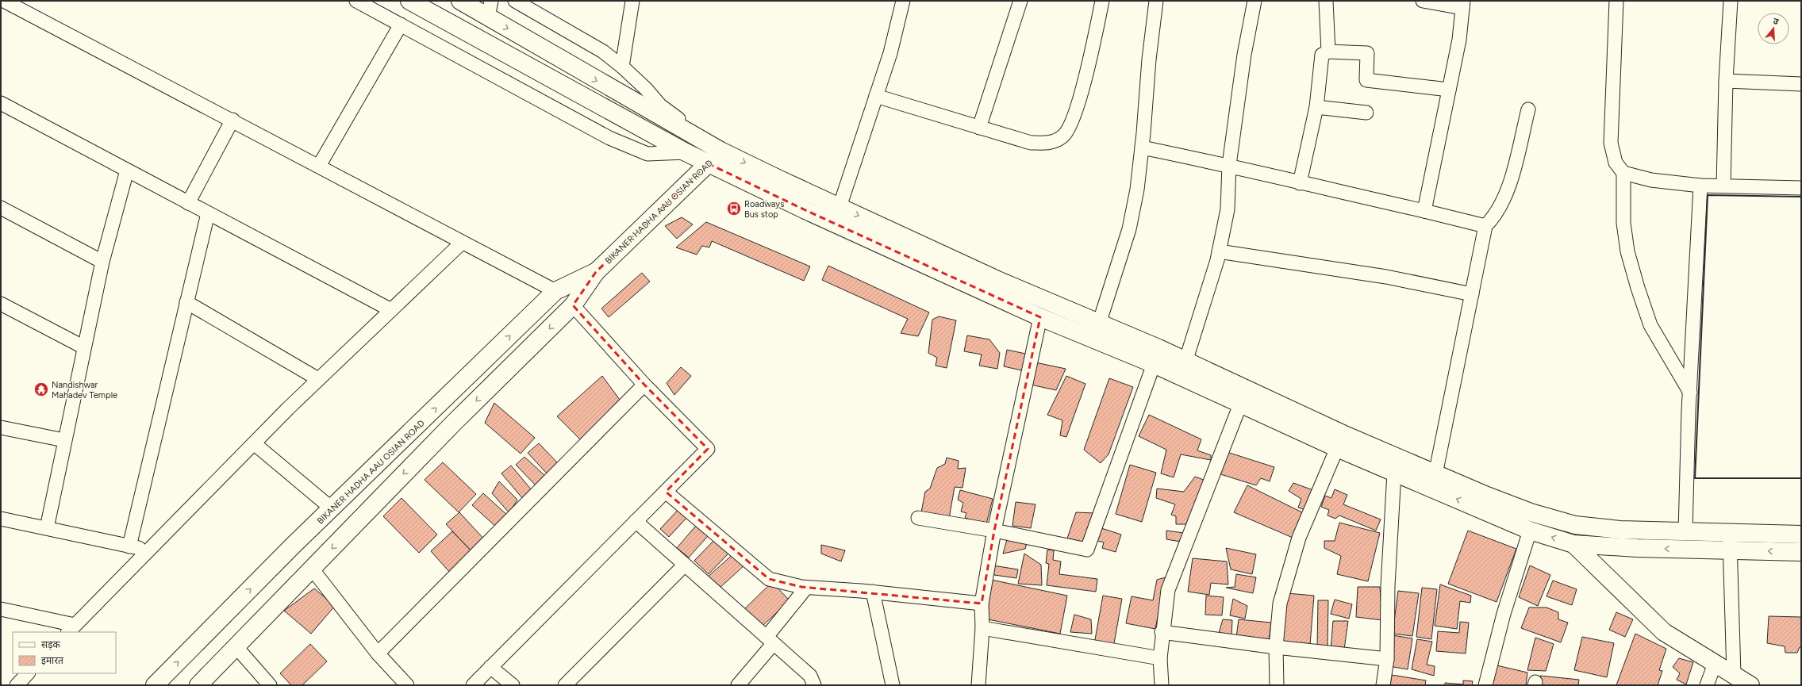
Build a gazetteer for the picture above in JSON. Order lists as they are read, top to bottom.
{
  "streets": {
    "main road": ["BIKANER HADHA AAU OSIAN ROAD"]
  },
  "places": {
    "bus stop": ["Roadways Bus stop"],
    "temple": ["Nandishwar Mahadev Temple"]
  },
  "legend": ["सड़क", "इमारत"],
  "north": "top"
}
